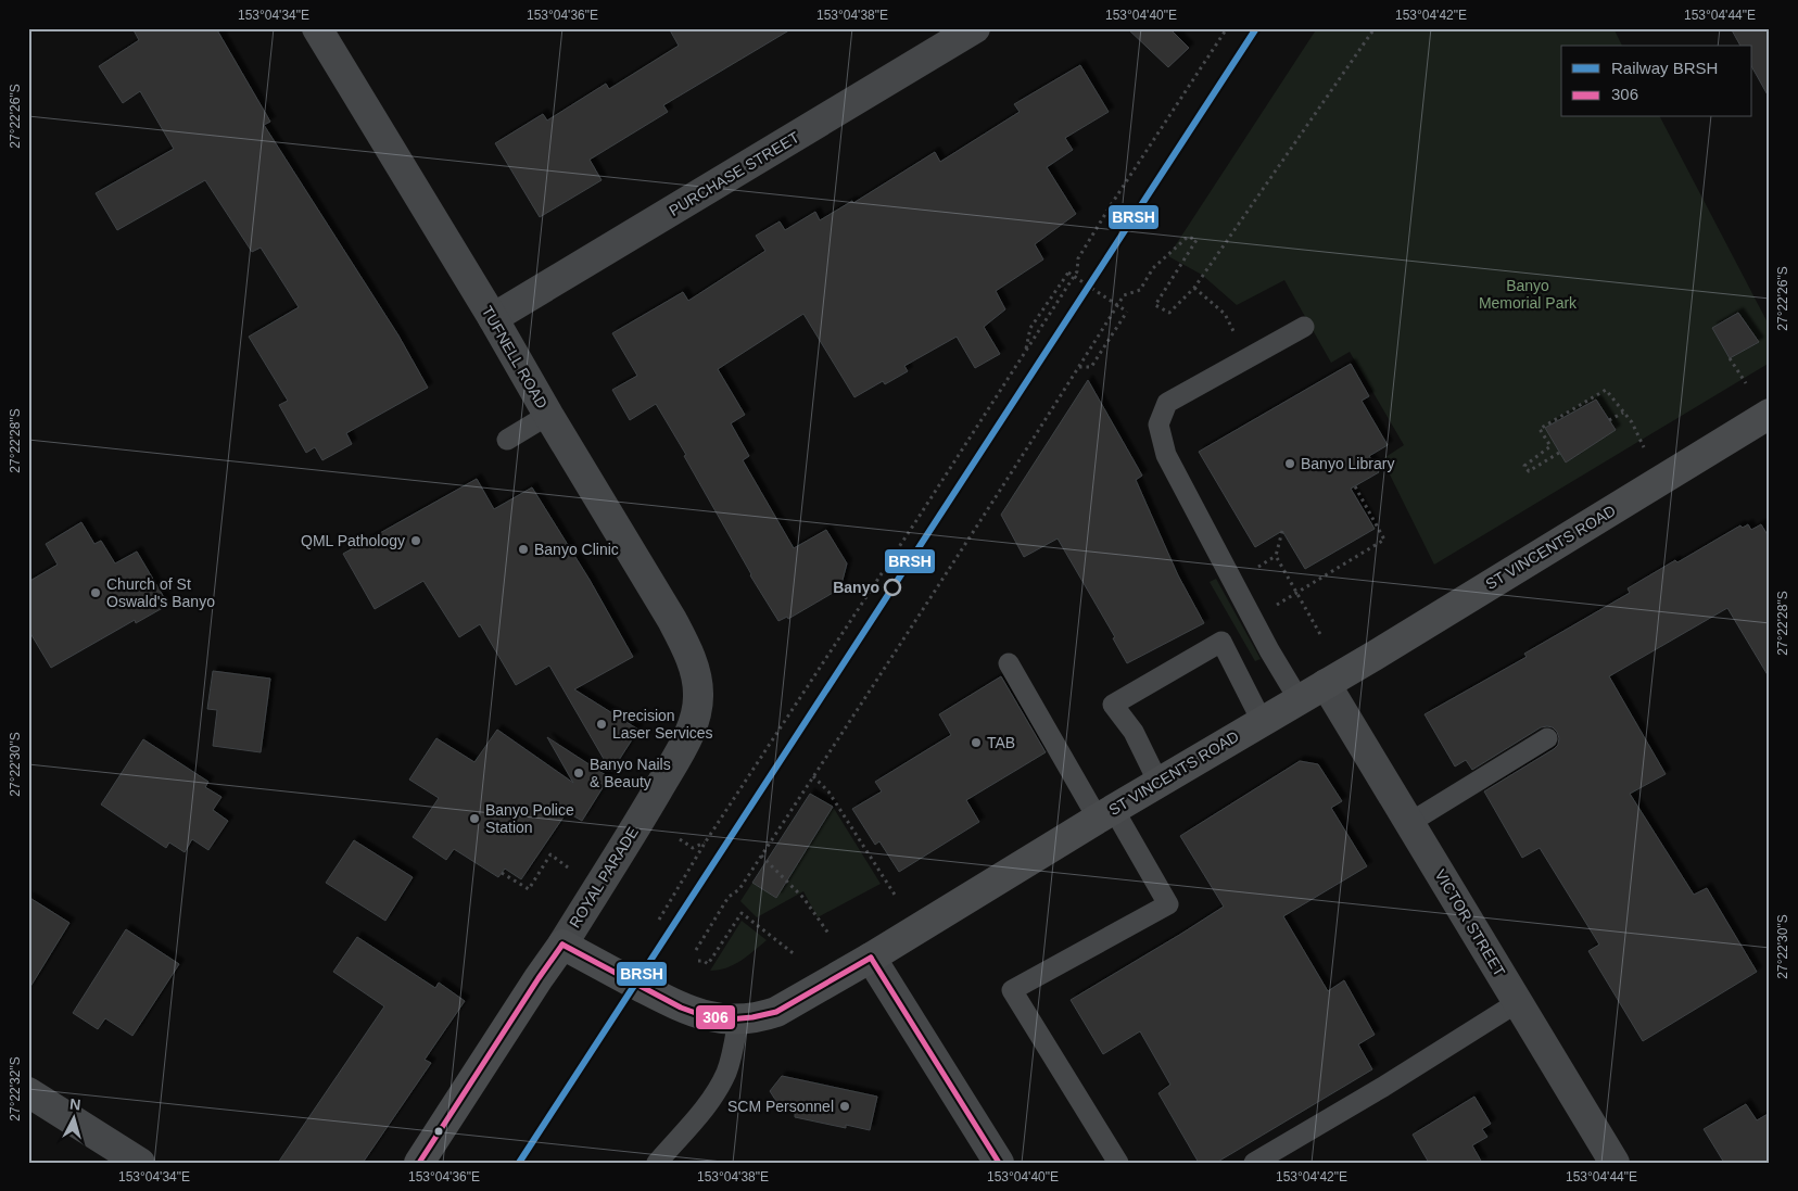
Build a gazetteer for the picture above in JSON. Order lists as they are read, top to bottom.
{
  "streets": {
    "main road": ["ST VINCENTS ROAD", "ROYAL PARADE"],
    "street": ["PURCHASE STREET", "TUFNELL ROAD", "VICTOR STREET"]
  },
  "crossings": [
    ["PURCHASE STREET", "TUFNELL ROAD"],
    ["TUFNELL ROAD", "ROYAL PARADE"],
    ["ST VINCENTS ROAD", "ROYAL PARADE"],
    ["ST VINCENTS ROAD", "VICTOR STREET"]
  ],
  "parks": ["Banyo Memorial Park"],
  "places": [
    "Banyo Library",
    "QML Pathology",
    "Banyo Clinic",
    "Banyo",
    "Church of St Oswald's Banyo",
    "Precision Laser Services",
    "TAB",
    "Banyo Nails & Beauty",
    "Banyo Police Station",
    "SCM Personnel"
  ],
  "lines": ["rail line BRSH", "transit line 306"],
  "legend": ["Railway BRSH", "306"],
  "north": "top",
  "coordinates": [
    "153°04'34\"E",
    "153°04'36\"E",
    "153°04'38\"E",
    "153°04'40\"E",
    "153°04'42\"E",
    "153°04'44\"E",
    "27°22'26\"S",
    "27°22'28\"S",
    "27°22'30\"S",
    "27°22'32\"S"
  ]
}
